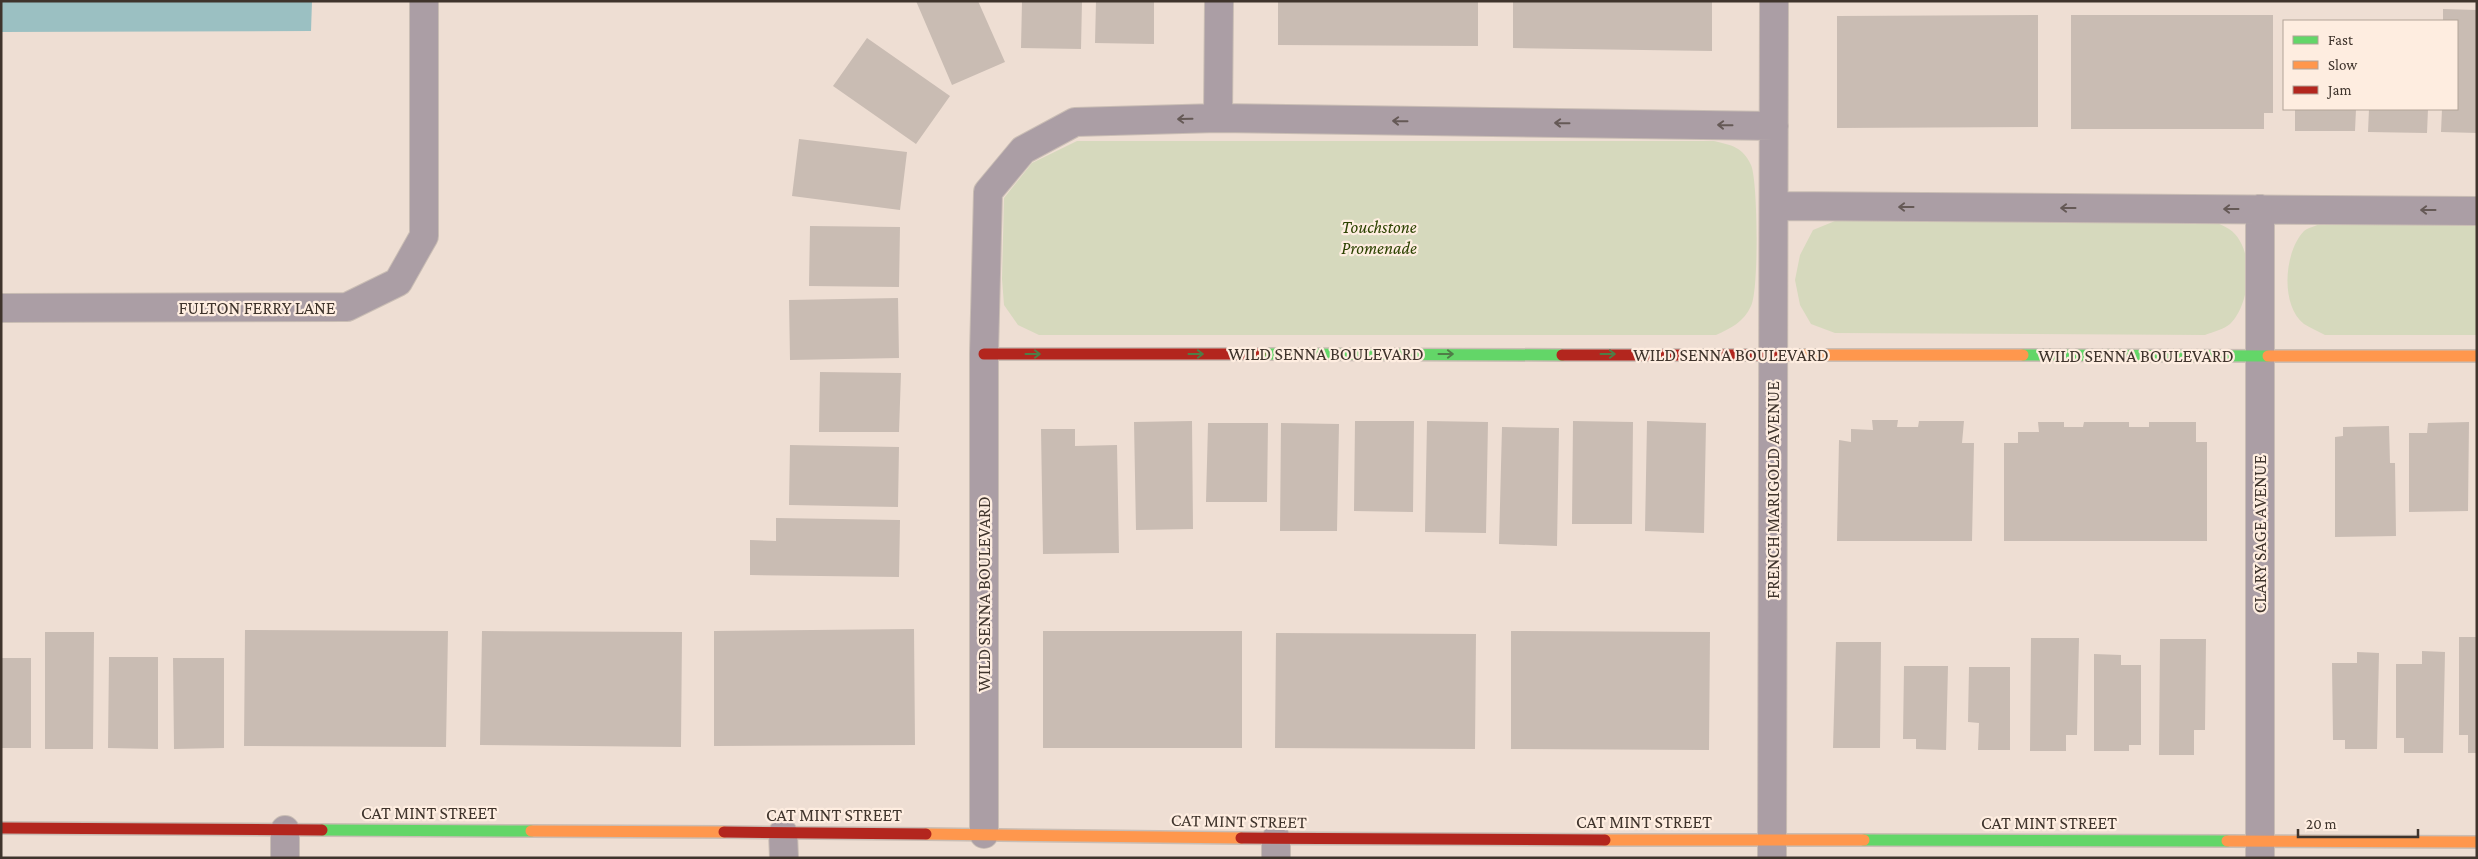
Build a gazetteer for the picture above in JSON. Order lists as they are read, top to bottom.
{
  "streets": {
    "street": [
      "FULTON FERRY LANE",
      "WILD SENNA BOULEVARD",
      "FRENCH MARIGOLD AVENUE",
      "CLARY SAGE AVENUE",
      "CAT MINT STREET"
    ]
  },
  "crossings": [
    ["WILD SENNA BOULEVARD", "FRENCH MARIGOLD AVENUE"],
    ["WILD SENNA BOULEVARD", "CLARY SAGE AVENUE"],
    ["WILD SENNA BOULEVARD", "CAT MINT STREET"],
    ["FRENCH MARIGOLD AVENUE", "CAT MINT STREET"],
    ["CLARY SAGE AVENUE", "CAT MINT STREET"]
  ],
  "parks": ["Touchstone Promenade"],
  "legend": ["Fast", "Slow", "Jam"],
  "scale_bar": "20 m"
}
